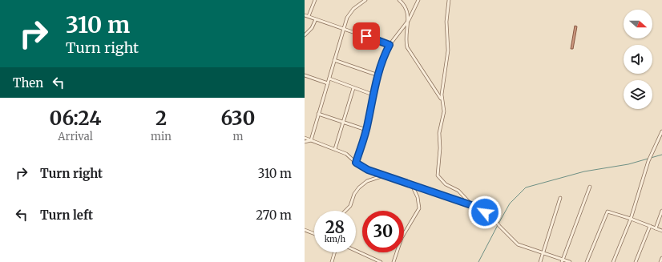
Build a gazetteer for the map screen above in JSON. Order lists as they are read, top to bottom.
{
  "north": "right",
  "page": {
    "turn": ["310 m", "Turn right"],
    "then": "Then",
    "eta": [
      "06:24",
      "Arrival",
      "2",
      "min",
      "630",
      "m"
    ],
    "list": [
      {
        "name": "Turn right",
        "value": "310 m"
      },
      {
        "name": "Turn left",
        "value": "270 m"
      }
    ],
    "speed": "28 km/h",
    "limit": "30"
  }
}
